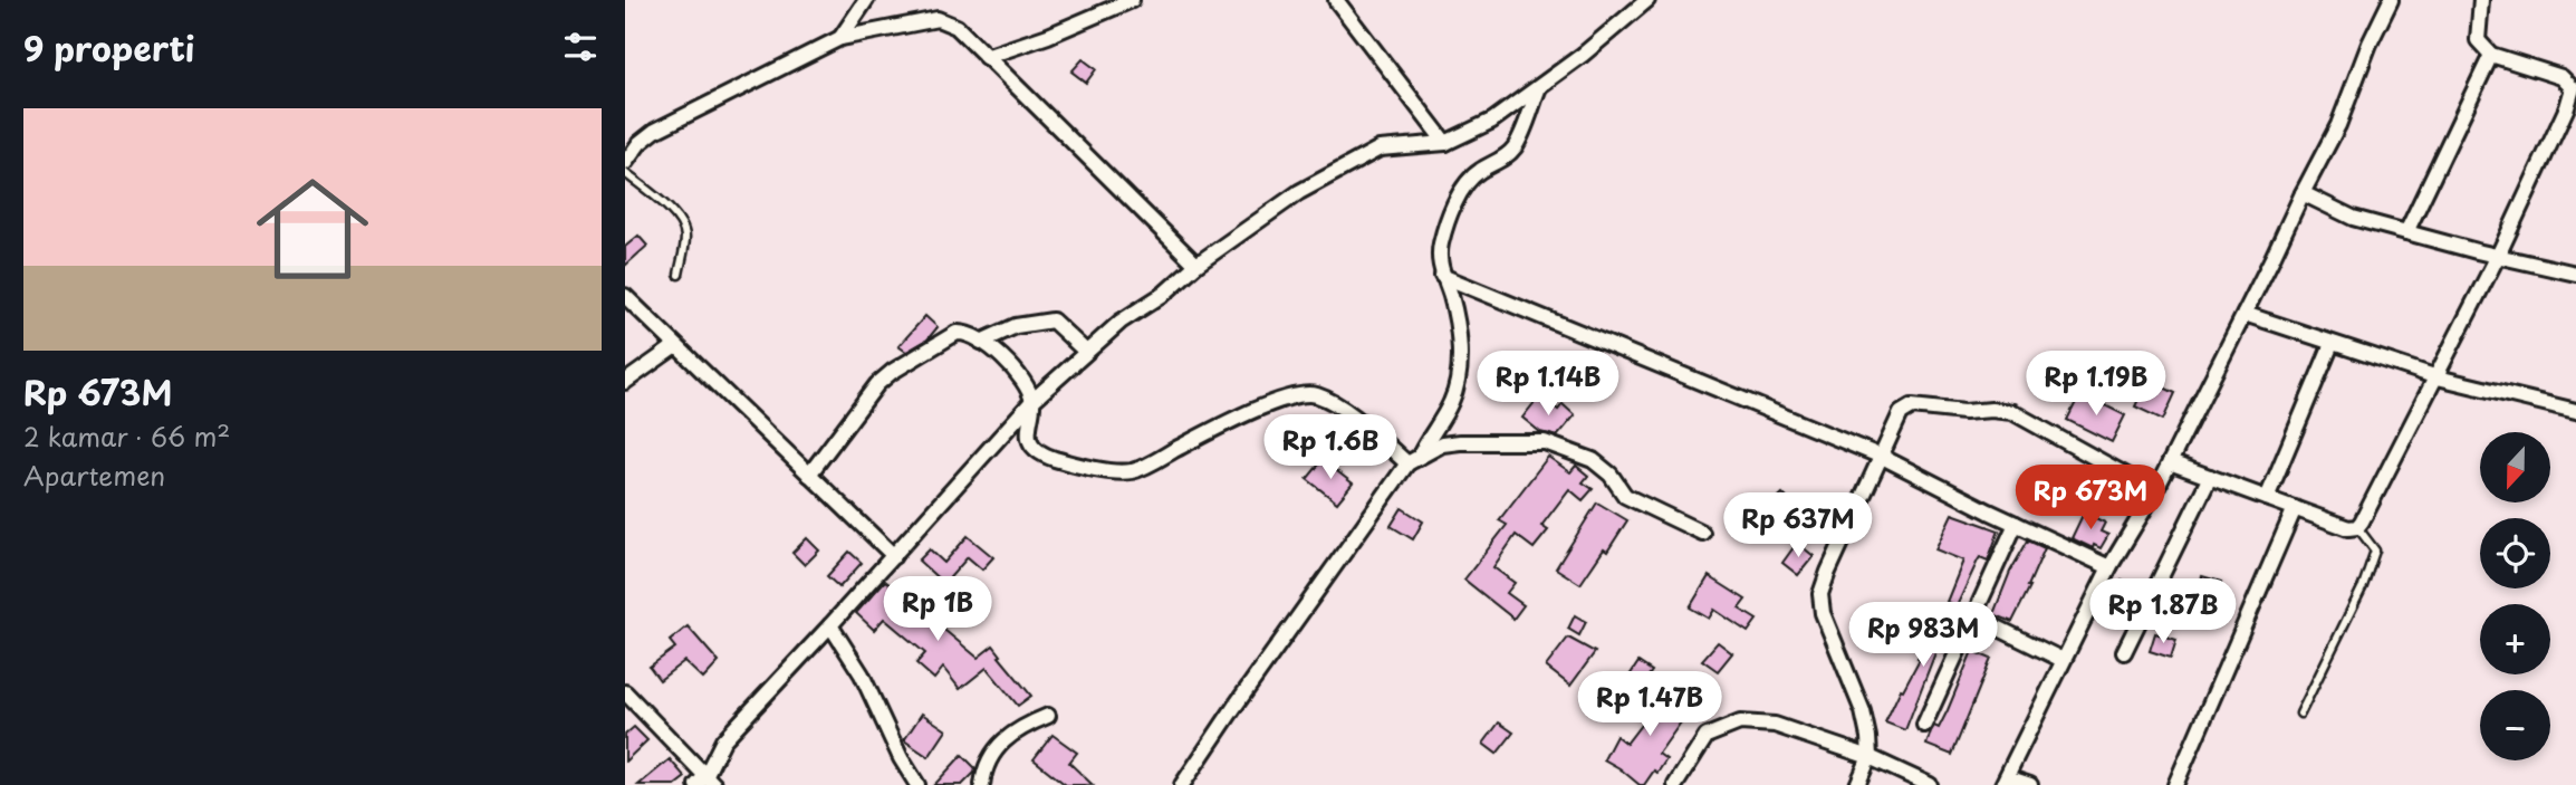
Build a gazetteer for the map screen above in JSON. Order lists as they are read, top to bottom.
{
  "north": "bottom",
  "page": {
    "heading": "9 properti",
    "list": [
      {
        "name": "Rp 673M",
        "note": "2 kamar · 66 m² · Apartemen"
      }
    ],
    "price": [
      "Rp 1.14B",
      "Rp 1.19B",
      "Rp 1.6B",
      "Rp 673M",
      "Rp 637M",
      "Rp 1B",
      "Rp 1.87B",
      "Rp 983M",
      "Rp 1.47B"
    ],
    "map_buttons": ["+", "−"]
  }
}
